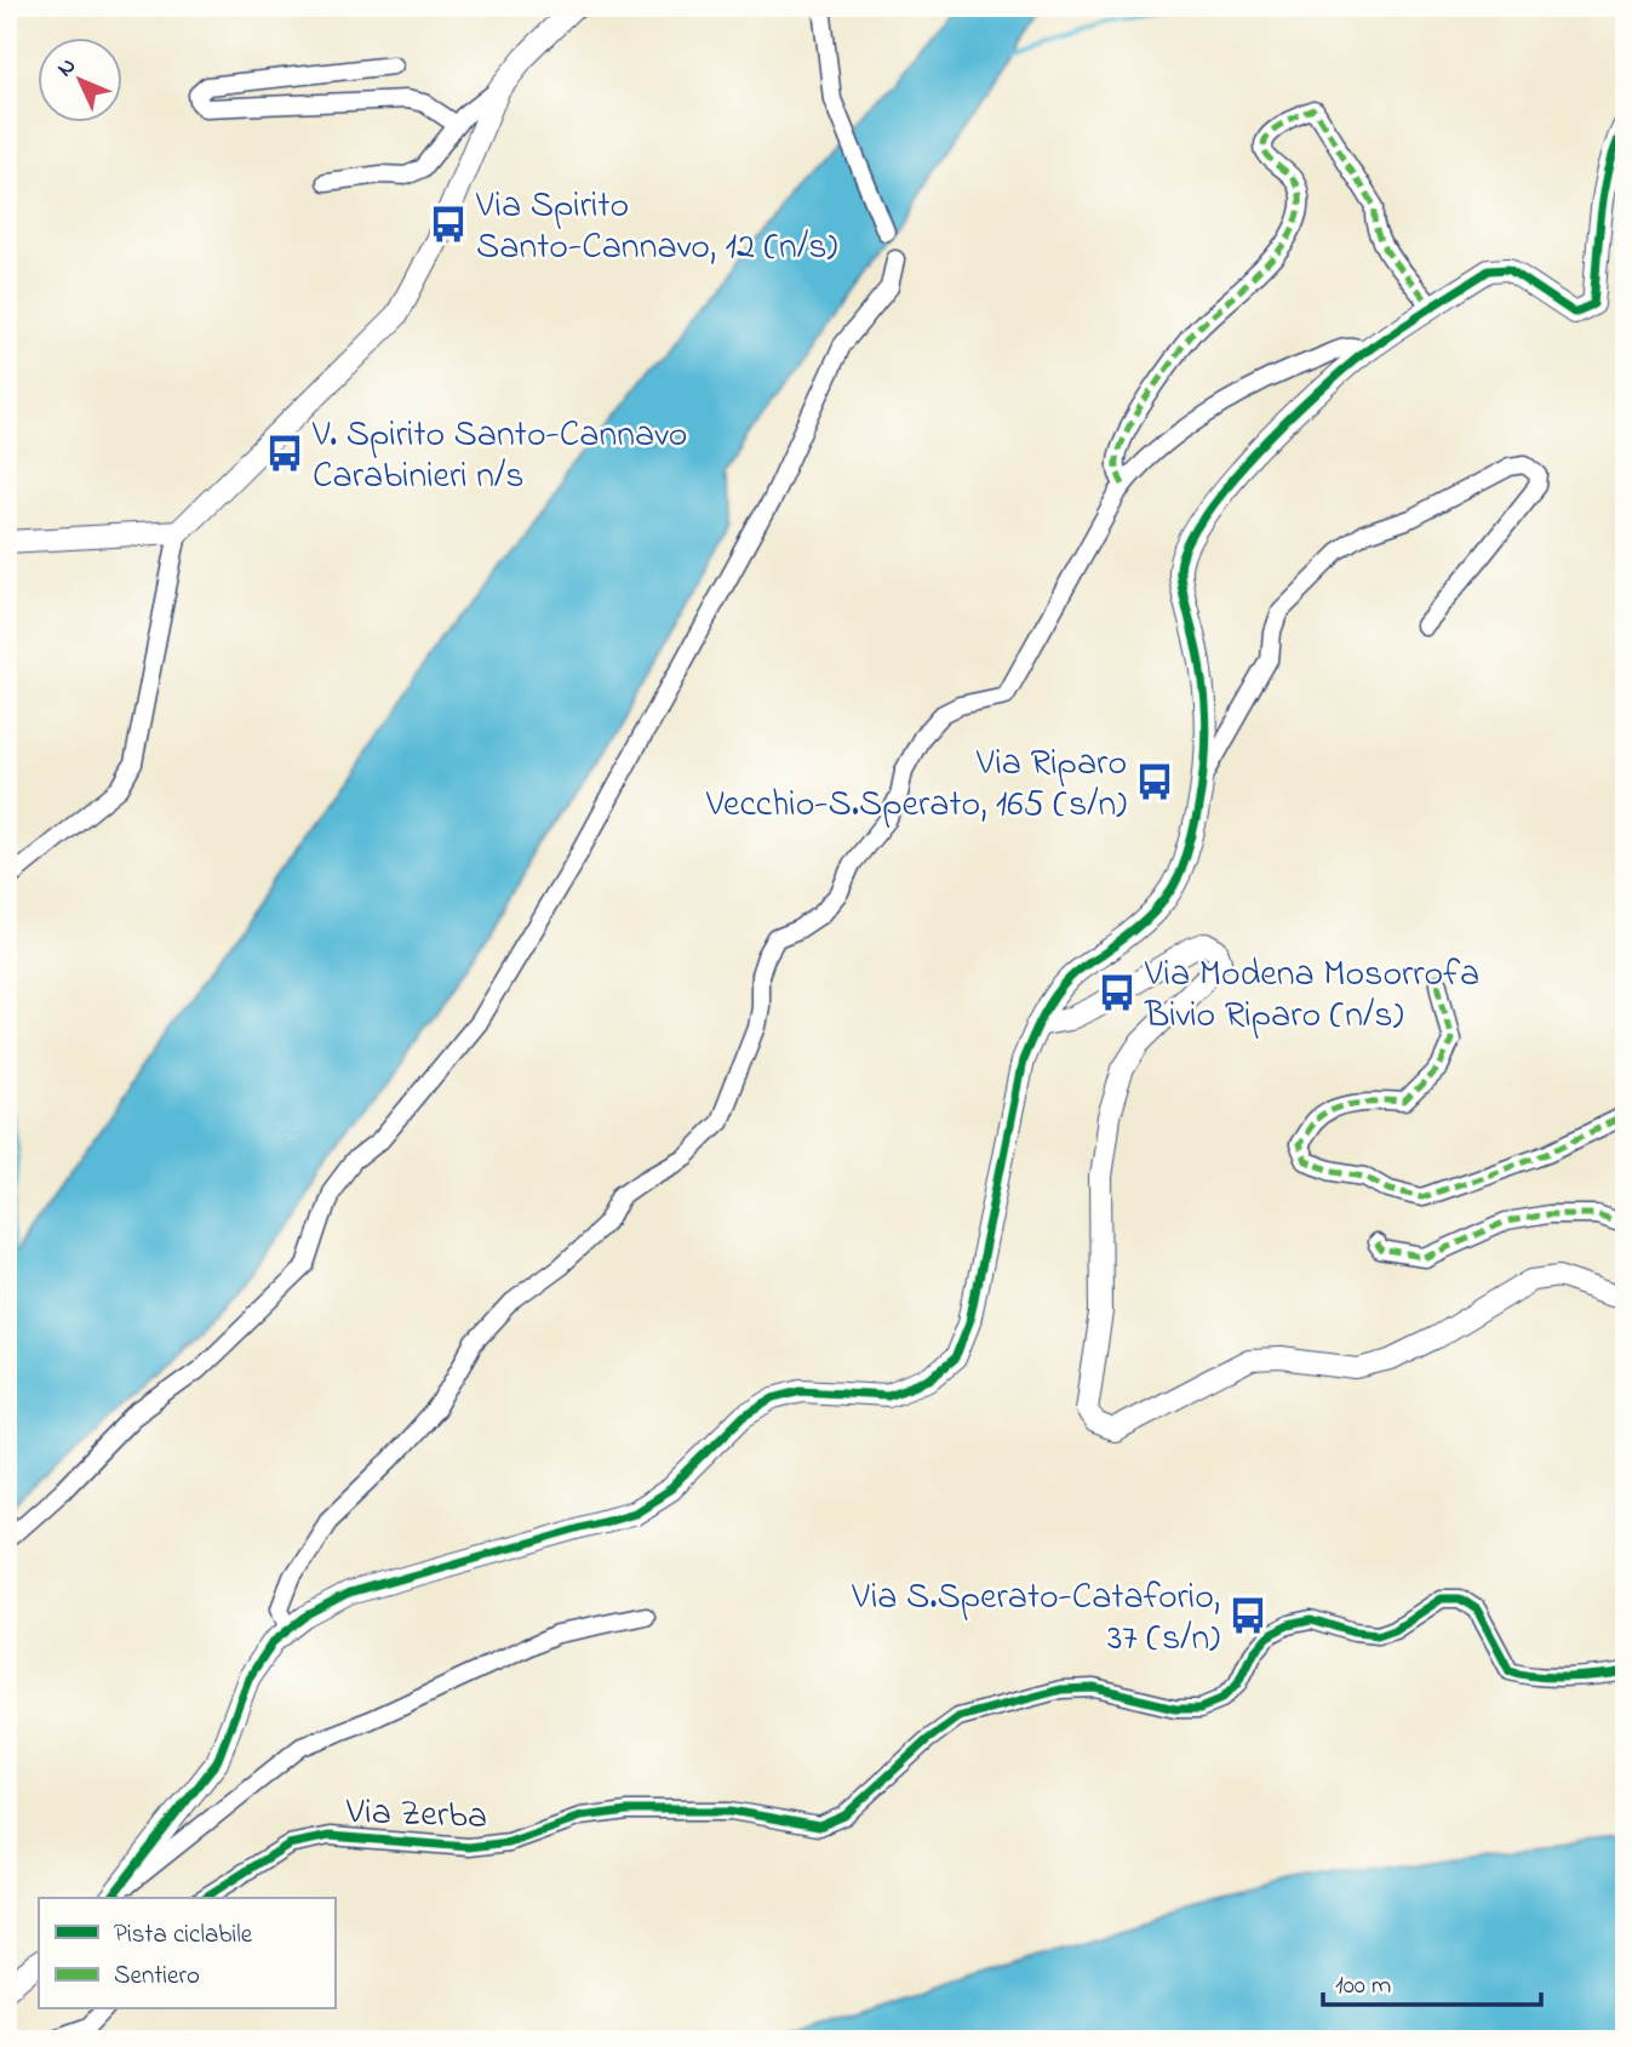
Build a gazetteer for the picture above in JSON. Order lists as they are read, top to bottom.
{
  "streets": {
    "street": ["Via Zerba"]
  },
  "places": {
    "bus stop": [
      "Via Spirito Santo-Cannavo, 12 (n/s)",
      "V. Spirito Santo-Cannavo Carabinieri n/s",
      "Via Riparo Vecchio-S.Sperato, 165 (s/n)",
      "Via Modena Mosorrofa Bivio Riparo (n/s)",
      "Via S.Sperato-Cataforio, 37 (s/n)"
    ]
  },
  "legend": ["Pista ciclabile", "Sentiero"],
  "scale_bar": "100 m",
  "north": "top left"
}
